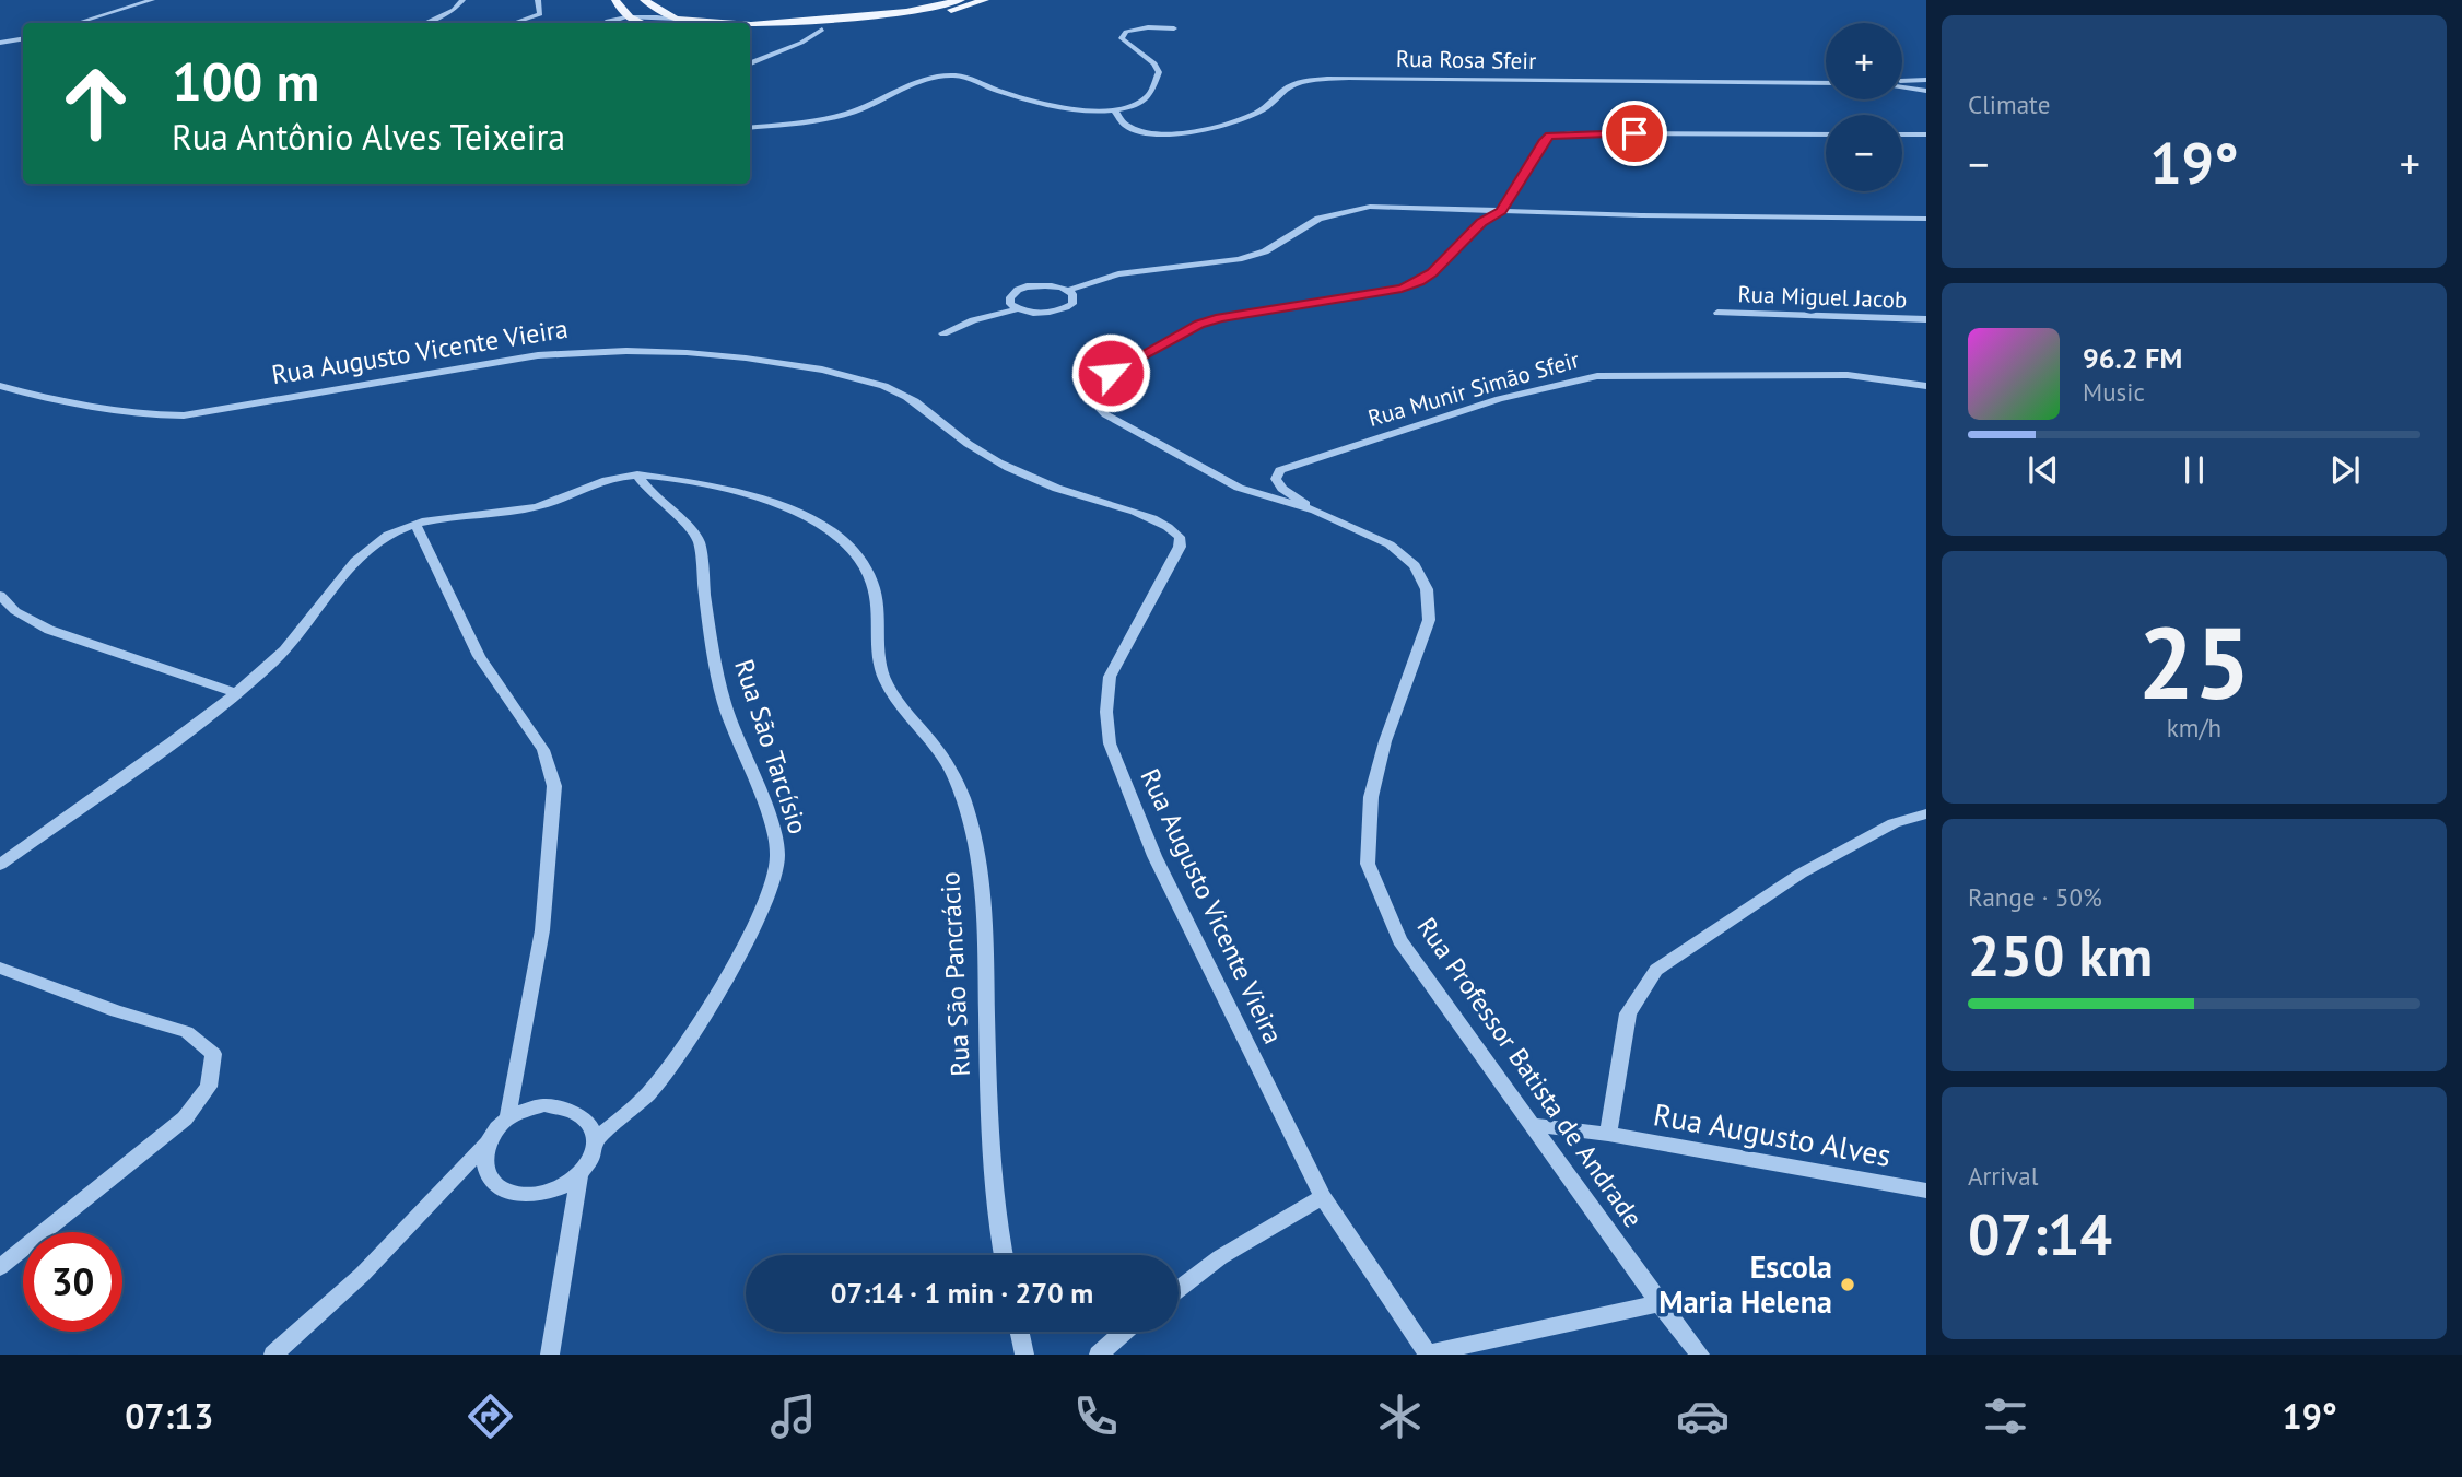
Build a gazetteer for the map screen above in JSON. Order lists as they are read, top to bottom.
{
  "streets": {
    "street": [
      "Rua Rosa Sfeir",
      "Rua Miguel Jacob",
      "Rua Augusto Vicente Vieira",
      "Rua Munir Simão Sfeir",
      "Rua São Tarcísio",
      "Rua São Pancrácio",
      "Rua Professor Batista de Andrade",
      "Rua Augusto Alves"
    ]
  },
  "crossings": [
    ["Rua Munir Simão Sfeir", "Rua Professor Batista de Andrade"],
    ["Rua São Tarcísio", "Rua São Pancrácio"],
    ["Rua Professor Batista de Andrade", "Rua Augusto Alves"]
  ],
  "places": ["Escola Maria Helena"],
  "page": {
    "tile": [
      "Climate",
      ["25", "km/h"],
      ["Range · 50%", "250 km"],
      ["Arrival", "07:14"]
    ],
    "map_buttons": ["+", "−"],
    "turn": ["100 m", "Rua Antônio Alves Teixeira"],
    "heat": ["−", "19°", "+"],
    "song": ["96.2 FM", "Music"],
    "limit": "30",
    "trip": "07:14 · 1 min · 270 m",
    "tabs": ["07:13", "19°"]
  }
}
